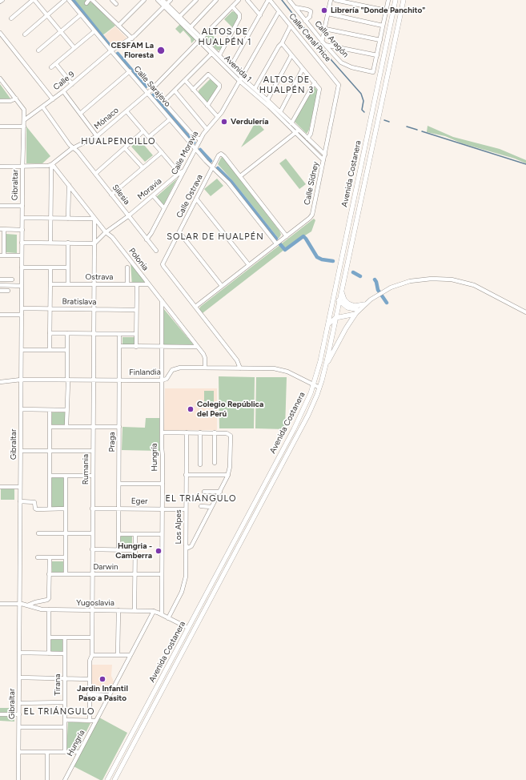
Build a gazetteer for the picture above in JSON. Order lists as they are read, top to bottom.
{
  "streets": {
    "main road": ["Avenida Costanera"],
    "street": [
      "Calle Canal Price",
      "Calle Aragón",
      "Avenida 1",
      "Calle 9",
      "Calle Sarajevo",
      "Mónaco",
      "Calle Moravia",
      "Calle Sídney",
      "Gibraltar",
      "Moravia",
      "Silesia",
      "Calle Ostrava",
      "Polonia",
      "Ostrava",
      "Bratislava",
      "Finlandia",
      "Praga",
      "Hungría",
      "Rumania",
      "Eger",
      "Los Alpes",
      "Darwin",
      "Yugoslavia",
      "Tirana"
    ]
  },
  "crossings": [
    ["Calle Canal Price", "Calle Moravia"],
    ["Calle Canal Price", "Calle Sídney"],
    ["Avenida 1", "Mónaco"],
    ["Avenida 1", "Calle Moravia"],
    ["Avenida 1", "Calle Sídney"],
    ["Calle 9", "Calle Sarajevo"],
    ["Calle 9", "Gibraltar"],
    ["Calle 9", "Silesia"],
    ["Calle Sarajevo", "Mónaco"],
    ["Calle Sarajevo", "Calle Moravia"],
    ["Calle Sarajevo", "Calle Sídney"],
    ["Calle Sarajevo", "Calle Ostrava"],
    ["Mónaco", "Gibraltar"],
    ["Mónaco", "Silesia"],
    ["Mónaco", "Polonia"],
    ["Calle Moravia", "Moravia"],
    ["Calle Moravia", "Silesia"],
    ["Avenida Costanera", "Finlandia"],
    ["Avenida Costanera", "Yugoslavia"],
    ["Calle Sídney", "Calle Ostrava"],
    ["Gibraltar", "Bratislava"],
    ["Gibraltar", "Finlandia"],
    ["Gibraltar", "Yugoslavia"],
    ["Moravia", "Silesia"],
    ["Moravia", "Polonia"],
    ["Moravia", "Rumania"],
    ["Polonia", "Ostrava"],
    ["Polonia", "Finlandia"],
    ["Polonia", "Hungría"],
    ["Polonia", "Rumania"],
    ["Ostrava", "Rumania"],
    ["Bratislava", "Rumania"],
    ["Finlandia", "Praga"],
    ["Finlandia", "Hungría"],
    ["Finlandia", "Rumania"],
    ["Praga", "Eger"],
    ["Hungría", "Eger"],
    ["Hungría", "Darwin"],
    ["Hungría", "Yugoslavia"],
    ["Rumania", "Eger"],
    ["Rumania", "Darwin"],
    ["Rumania", "Yugoslavia"],
    ["Eger", "Los Alpes"],
    ["Los Alpes", "Yugoslavia"]
  ],
  "districts": [
    "ALTOS DE HUALPÉN 1",
    "ALTOS DE HUALPÉN 3",
    "HUALPENCILLO",
    "SOLAR DE HUALPÉN",
    "EL TRIÁNGULO",
    "EL TRIÁNGULO"
  ],
  "places": [
    "Librería \"Donde Panchito\"",
    "CESFAM La Floresta",
    "Verdulería",
    "Colegio República del Perú",
    "Hungria - Camberra",
    "Jardin Infantil Paso a Pasito"
  ]
}
